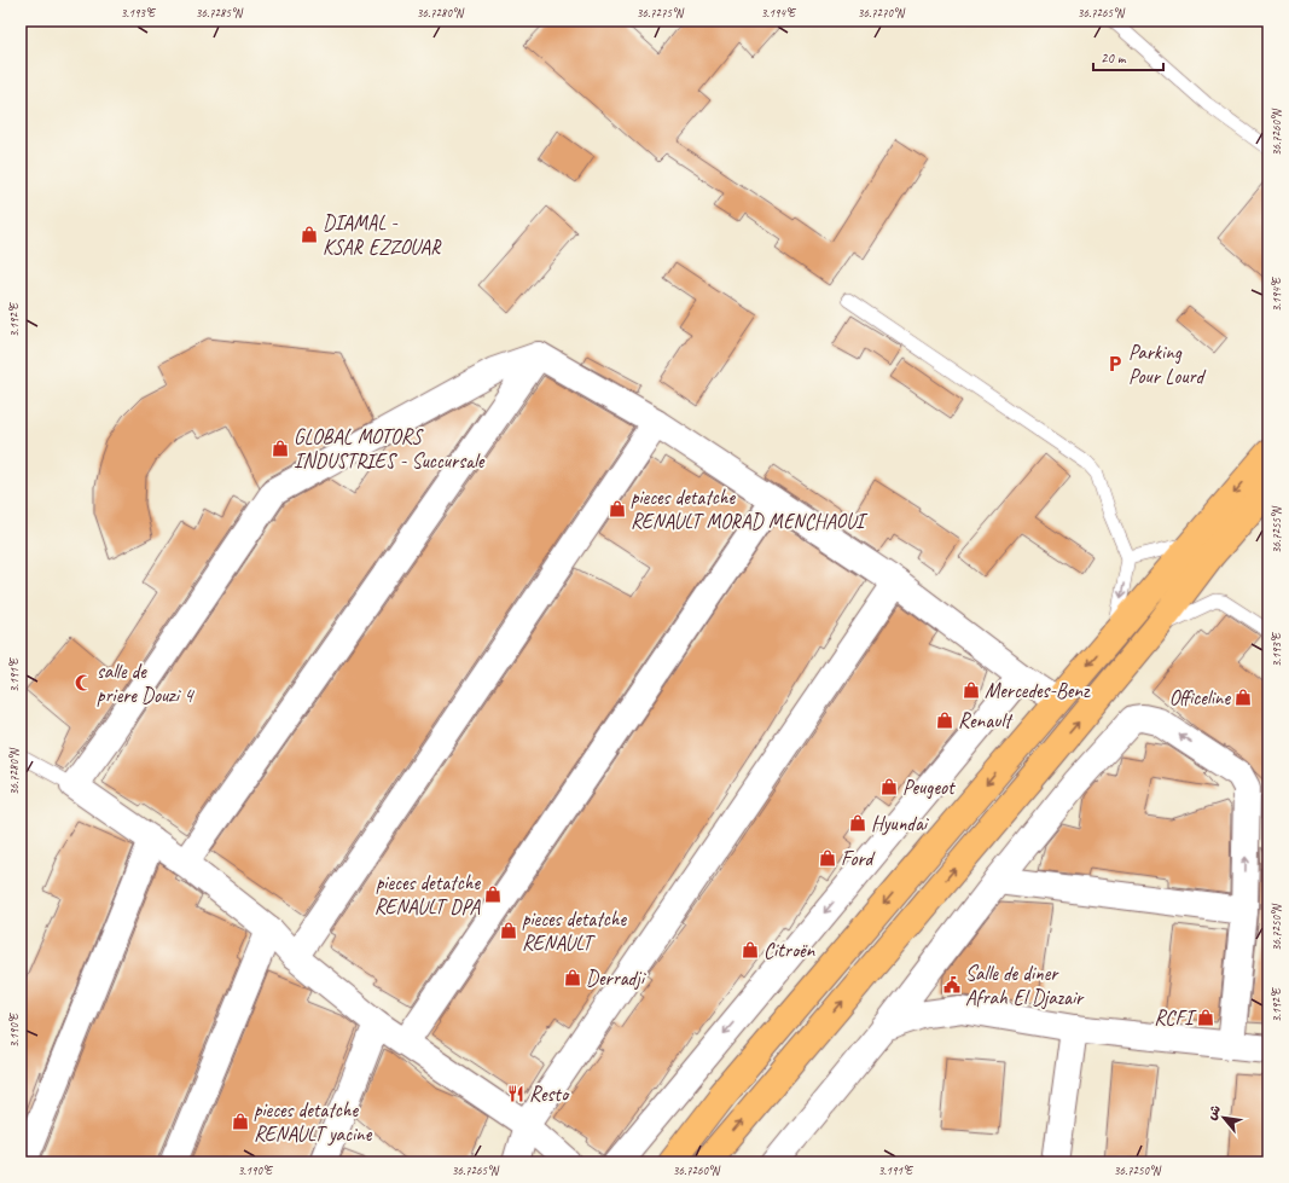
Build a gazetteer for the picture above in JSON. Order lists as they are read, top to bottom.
{
  "places": {
    "shop": [
      "DIAMAL - KSAR EZZOUAR",
      "GLOBAL MOTORS INDUSTRIES - Succursale",
      "pieces detatche RENAULT MORAD MENCHAOUI",
      "Mercedes-Benz",
      "Officeline",
      "Renault",
      "Peugeot",
      "Hyundai",
      "Ford",
      "pieces detatche RENAULT DPA",
      "pieces detatche RENAULT",
      "Citroën",
      "Derradji",
      "RCFI",
      "pieces detatche RENAULT yacine"
    ],
    "parking": ["Parking Pour Lourd"],
    "mosque": ["salle de priere Douzi 4"],
    "public building": ["Salle de diner Afrah El Djazair"],
    "restaurant": ["Resto"]
  },
  "scale_bar": "20 m",
  "north": "top left",
  "coordinates": [
    "3.193°E",
    "36.7285°N",
    "36.7280°N",
    "36.7275°N",
    "3.194°E",
    "36.7270°N",
    "36.7265°N",
    "36.7260°N",
    "3.192°E",
    "36.7255°N",
    "3.191°E",
    "36.7250°N",
    "3.190°E"
  ]
}
